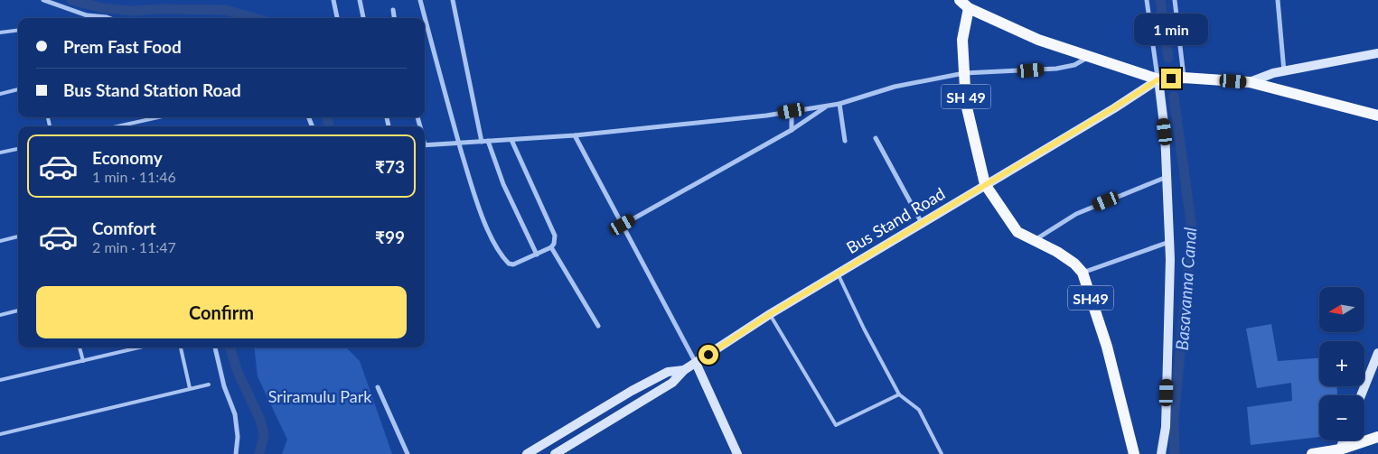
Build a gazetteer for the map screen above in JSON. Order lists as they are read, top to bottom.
{
  "streets": {
    "main road": ["SH 49", "Bus Stand Road", "SH49"]
  },
  "crossings": [
    ["SH 49", "Bus Stand Road"],
    ["SH 49", "SH49"],
    ["Bus Stand Road", "SH49"]
  ],
  "water": ["Basavanna Canal"],
  "parks": ["Sriramulu Park"],
  "north": "left",
  "page": {
    "bubble": "1 min",
    "banner": ["Prem Fast Food", "Bus Stand Station Road"],
    "list": [
      {
        "name": "Economy",
        "note": "1 min · 11:46",
        "value": "₹73"
      },
      {
        "name": "Comfort",
        "note": "2 min · 11:47",
        "value": "₹99"
      }
    ],
    "buttons": "Confirm",
    "map_buttons": ["+", "−"]
  }
}
